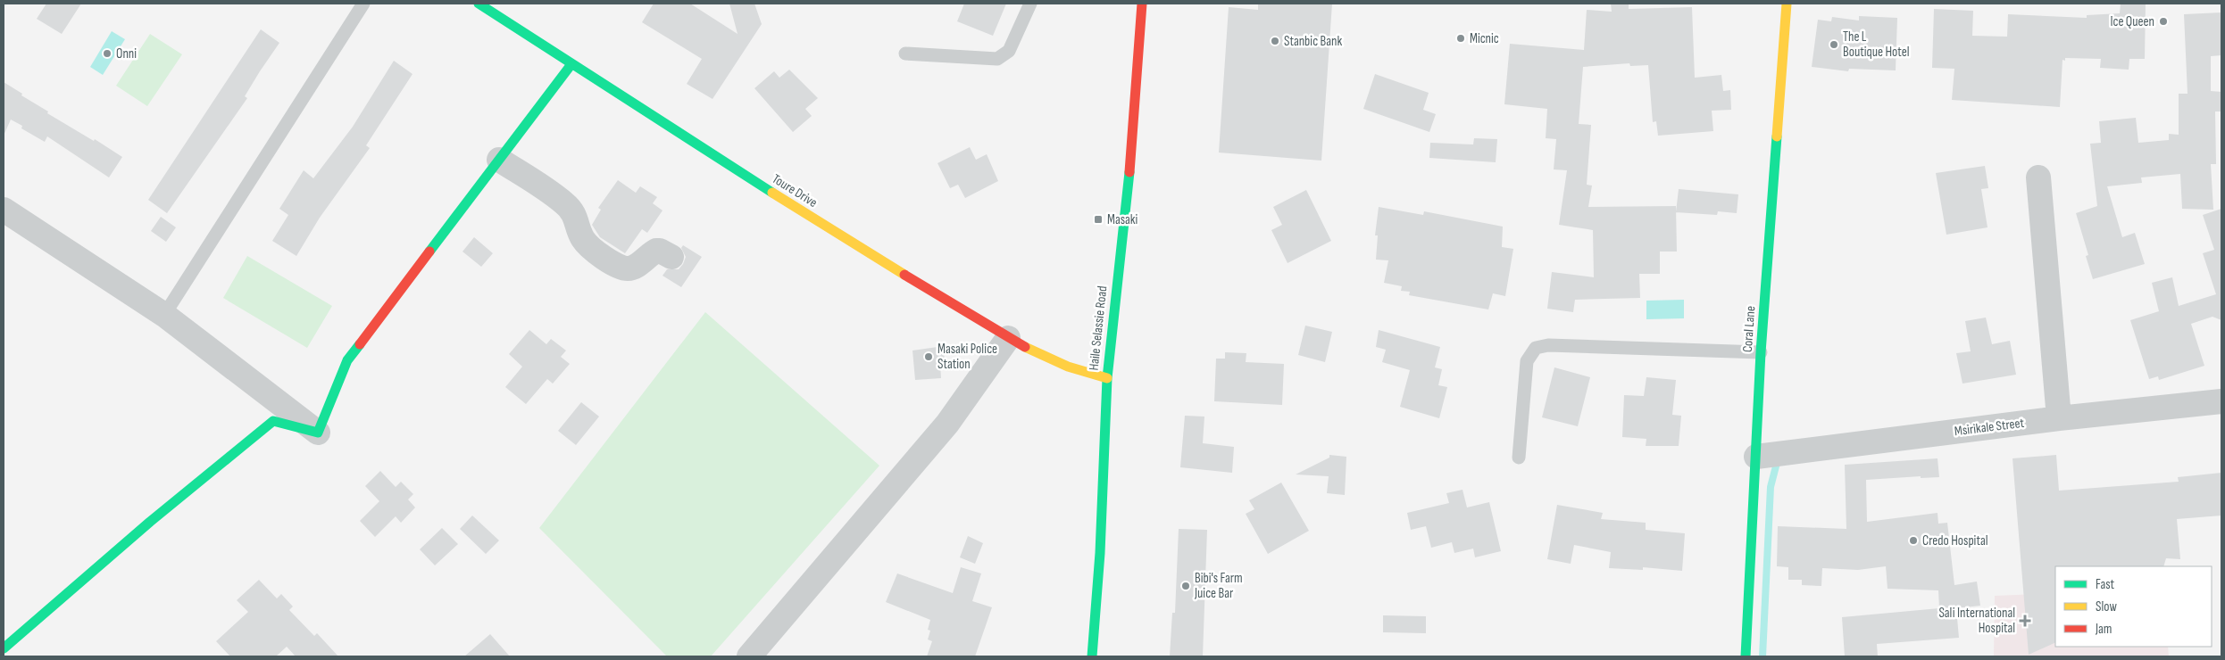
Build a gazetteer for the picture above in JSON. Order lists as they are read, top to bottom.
{
  "streets": {
    "street": [
      "Toure Drive",
      "Haile Selassie Road",
      "Coral Lane",
      "Msirikale Street"
    ]
  },
  "crossings": [
    ["Toure Drive", "Haile Selassie Road"],
    ["Coral Lane", "Msirikale Street"]
  ],
  "places": {
    "other": [
      "Ice Queen",
      "Micnic",
      "Stanbic Bank",
      "The L Boutique Hotel",
      "Onni",
      "Masaki Police Station",
      "Credo Hospital",
      "Bibi's Farm Juice Bar"
    ],
    "transit": ["Masaki"],
    "health": ["Sali International Hospital"]
  },
  "legend": ["Fast", "Slow", "Jam"]
}
